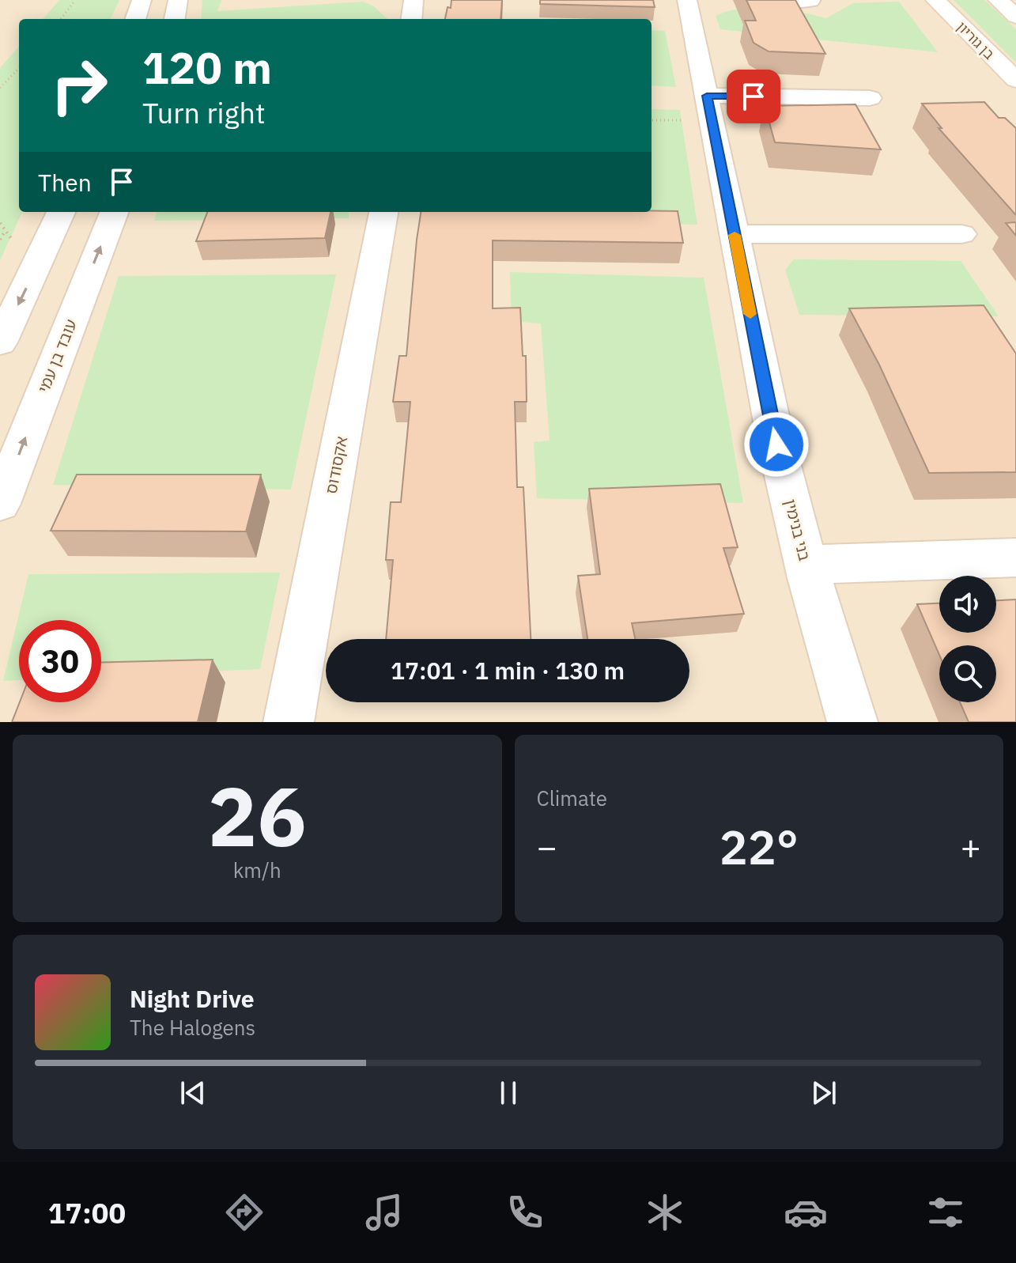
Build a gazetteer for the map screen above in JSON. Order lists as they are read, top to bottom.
{
  "streets": {
    "street": [
      "בן גוריון",
      "עובד בן עמי",
      "אקסודוס",
      "בני בנימין"
    ]
  },
  "page": {
    "turn": ["120 m", "Turn right"],
    "then": "Then",
    "limit": "30",
    "trip": "17:01 · 1 min · 130 m",
    "tile": [
      ["26", "km/h"],
      "Climate"
    ],
    "heat": ["−", "22°", "+"],
    "song": ["Night Drive", "The Halogens"],
    "tabs": "17:00"
  }
}
